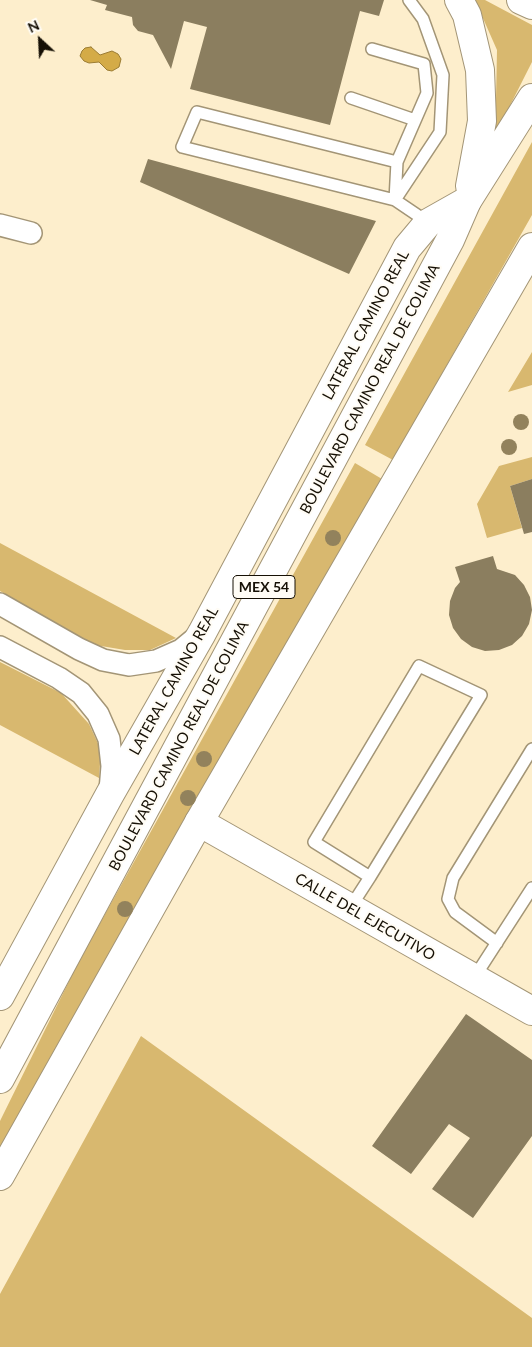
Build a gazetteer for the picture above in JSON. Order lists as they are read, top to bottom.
{
  "streets": {
    "main road": [
      "LATERAL CAMINO REAL",
      "BOULEVARD CAMINO REAL DE COLIMA",
      "MEX 54",
      "CALLE DEL EJECUTIVO"
    ]
  },
  "crossings": [
    ["LATERAL CAMINO REAL", "BOULEVARD CAMINO REAL DE COLIMA"]
  ],
  "north": "top left"
}
